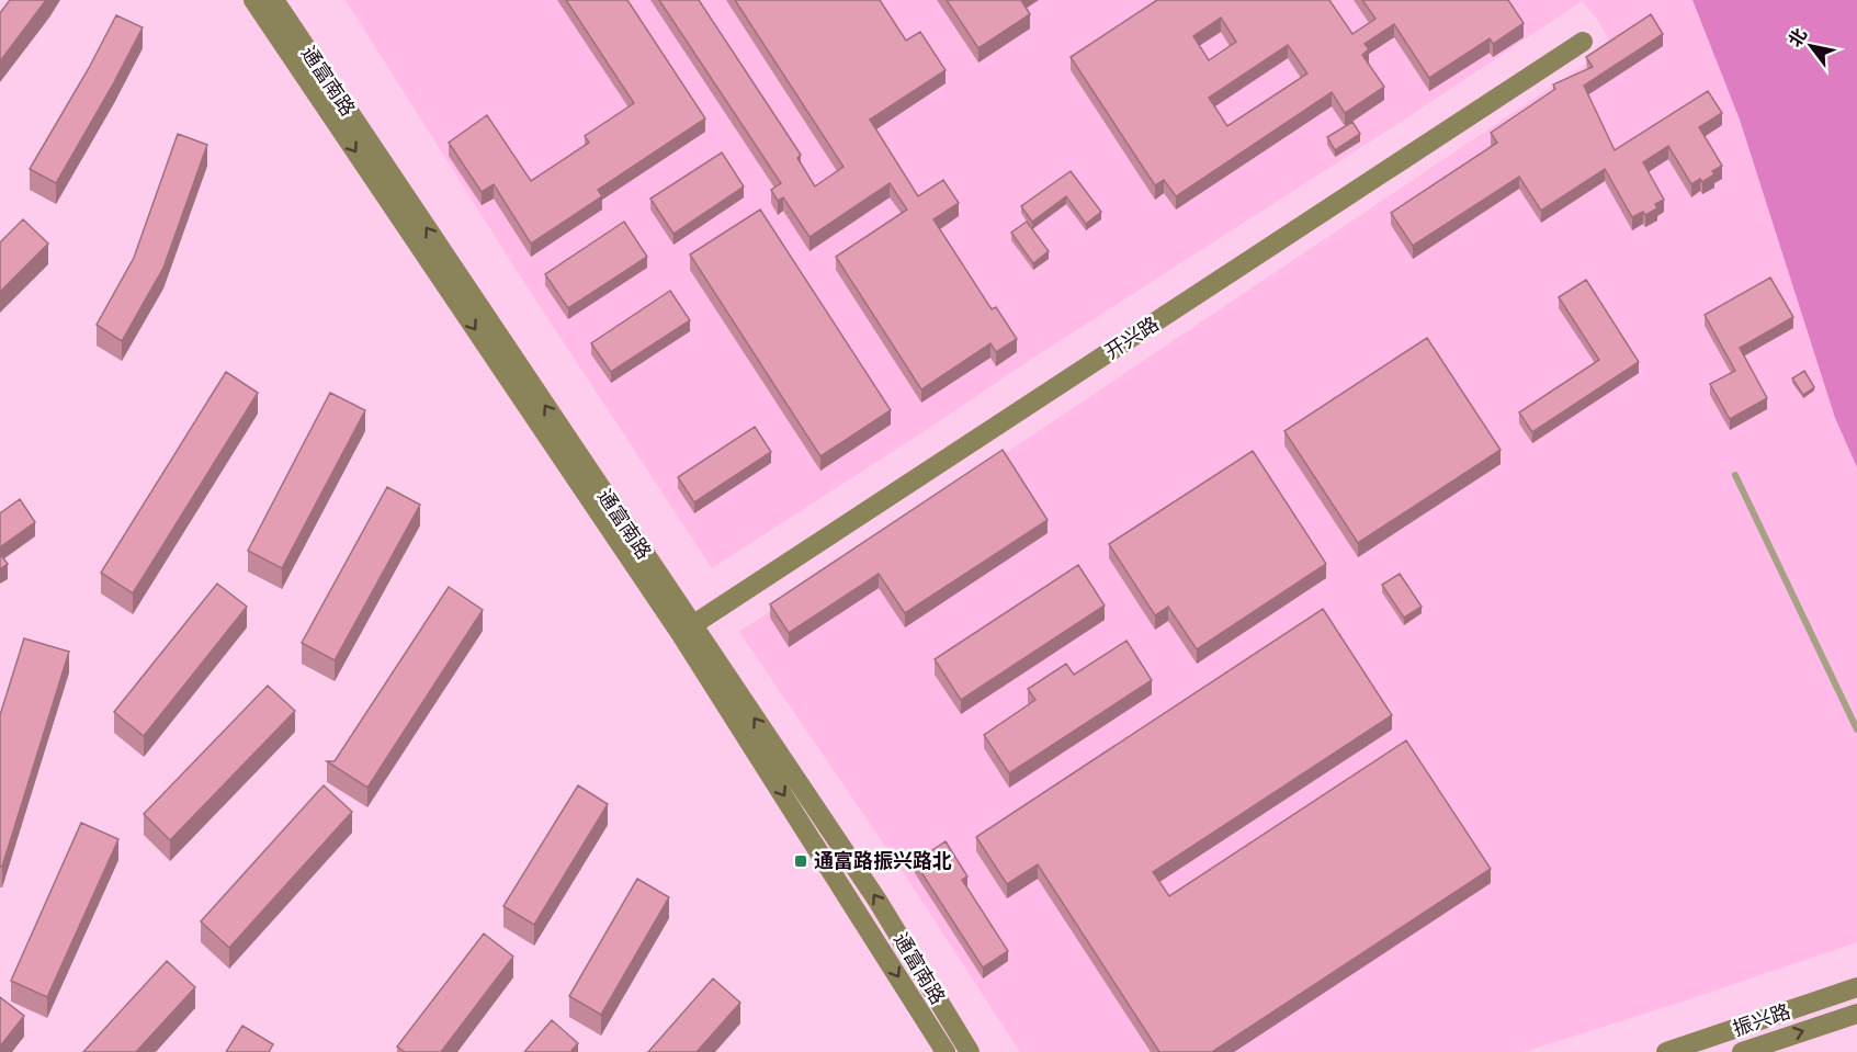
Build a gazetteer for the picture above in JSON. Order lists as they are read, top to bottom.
{
  "streets": {
    "main road": ["通富南路", "开兴路", "振兴路"]
  },
  "crossings": [
    ["通富南路", "开兴路"]
  ],
  "places": {
    "transit": ["通富路振兴路北"]
  },
  "north": "top left"
}
